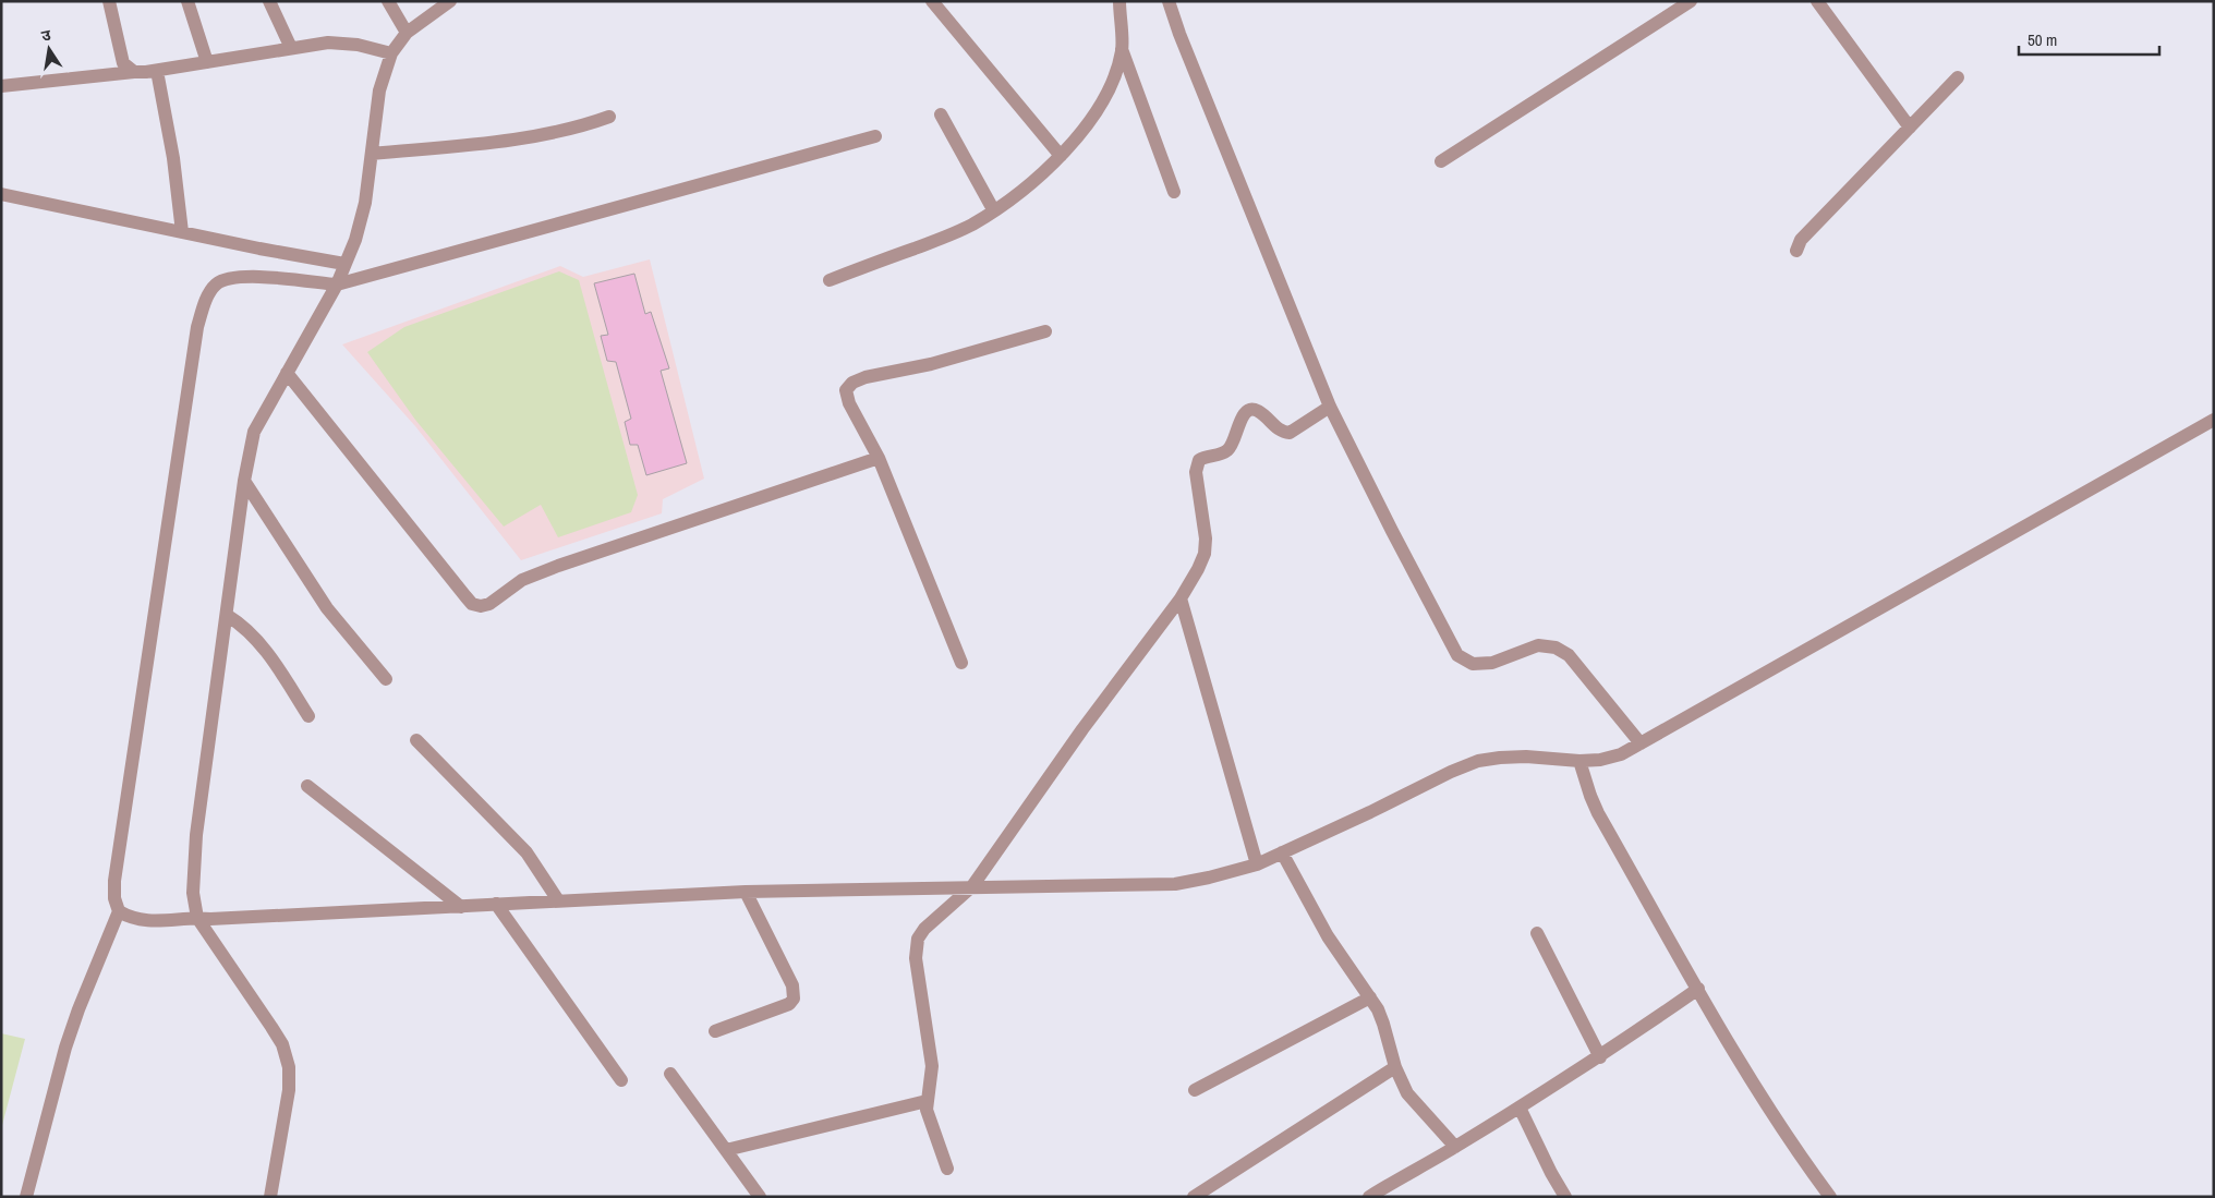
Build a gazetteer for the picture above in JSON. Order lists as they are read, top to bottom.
{
  "scale_bar": "50 m",
  "north": "top"
}
